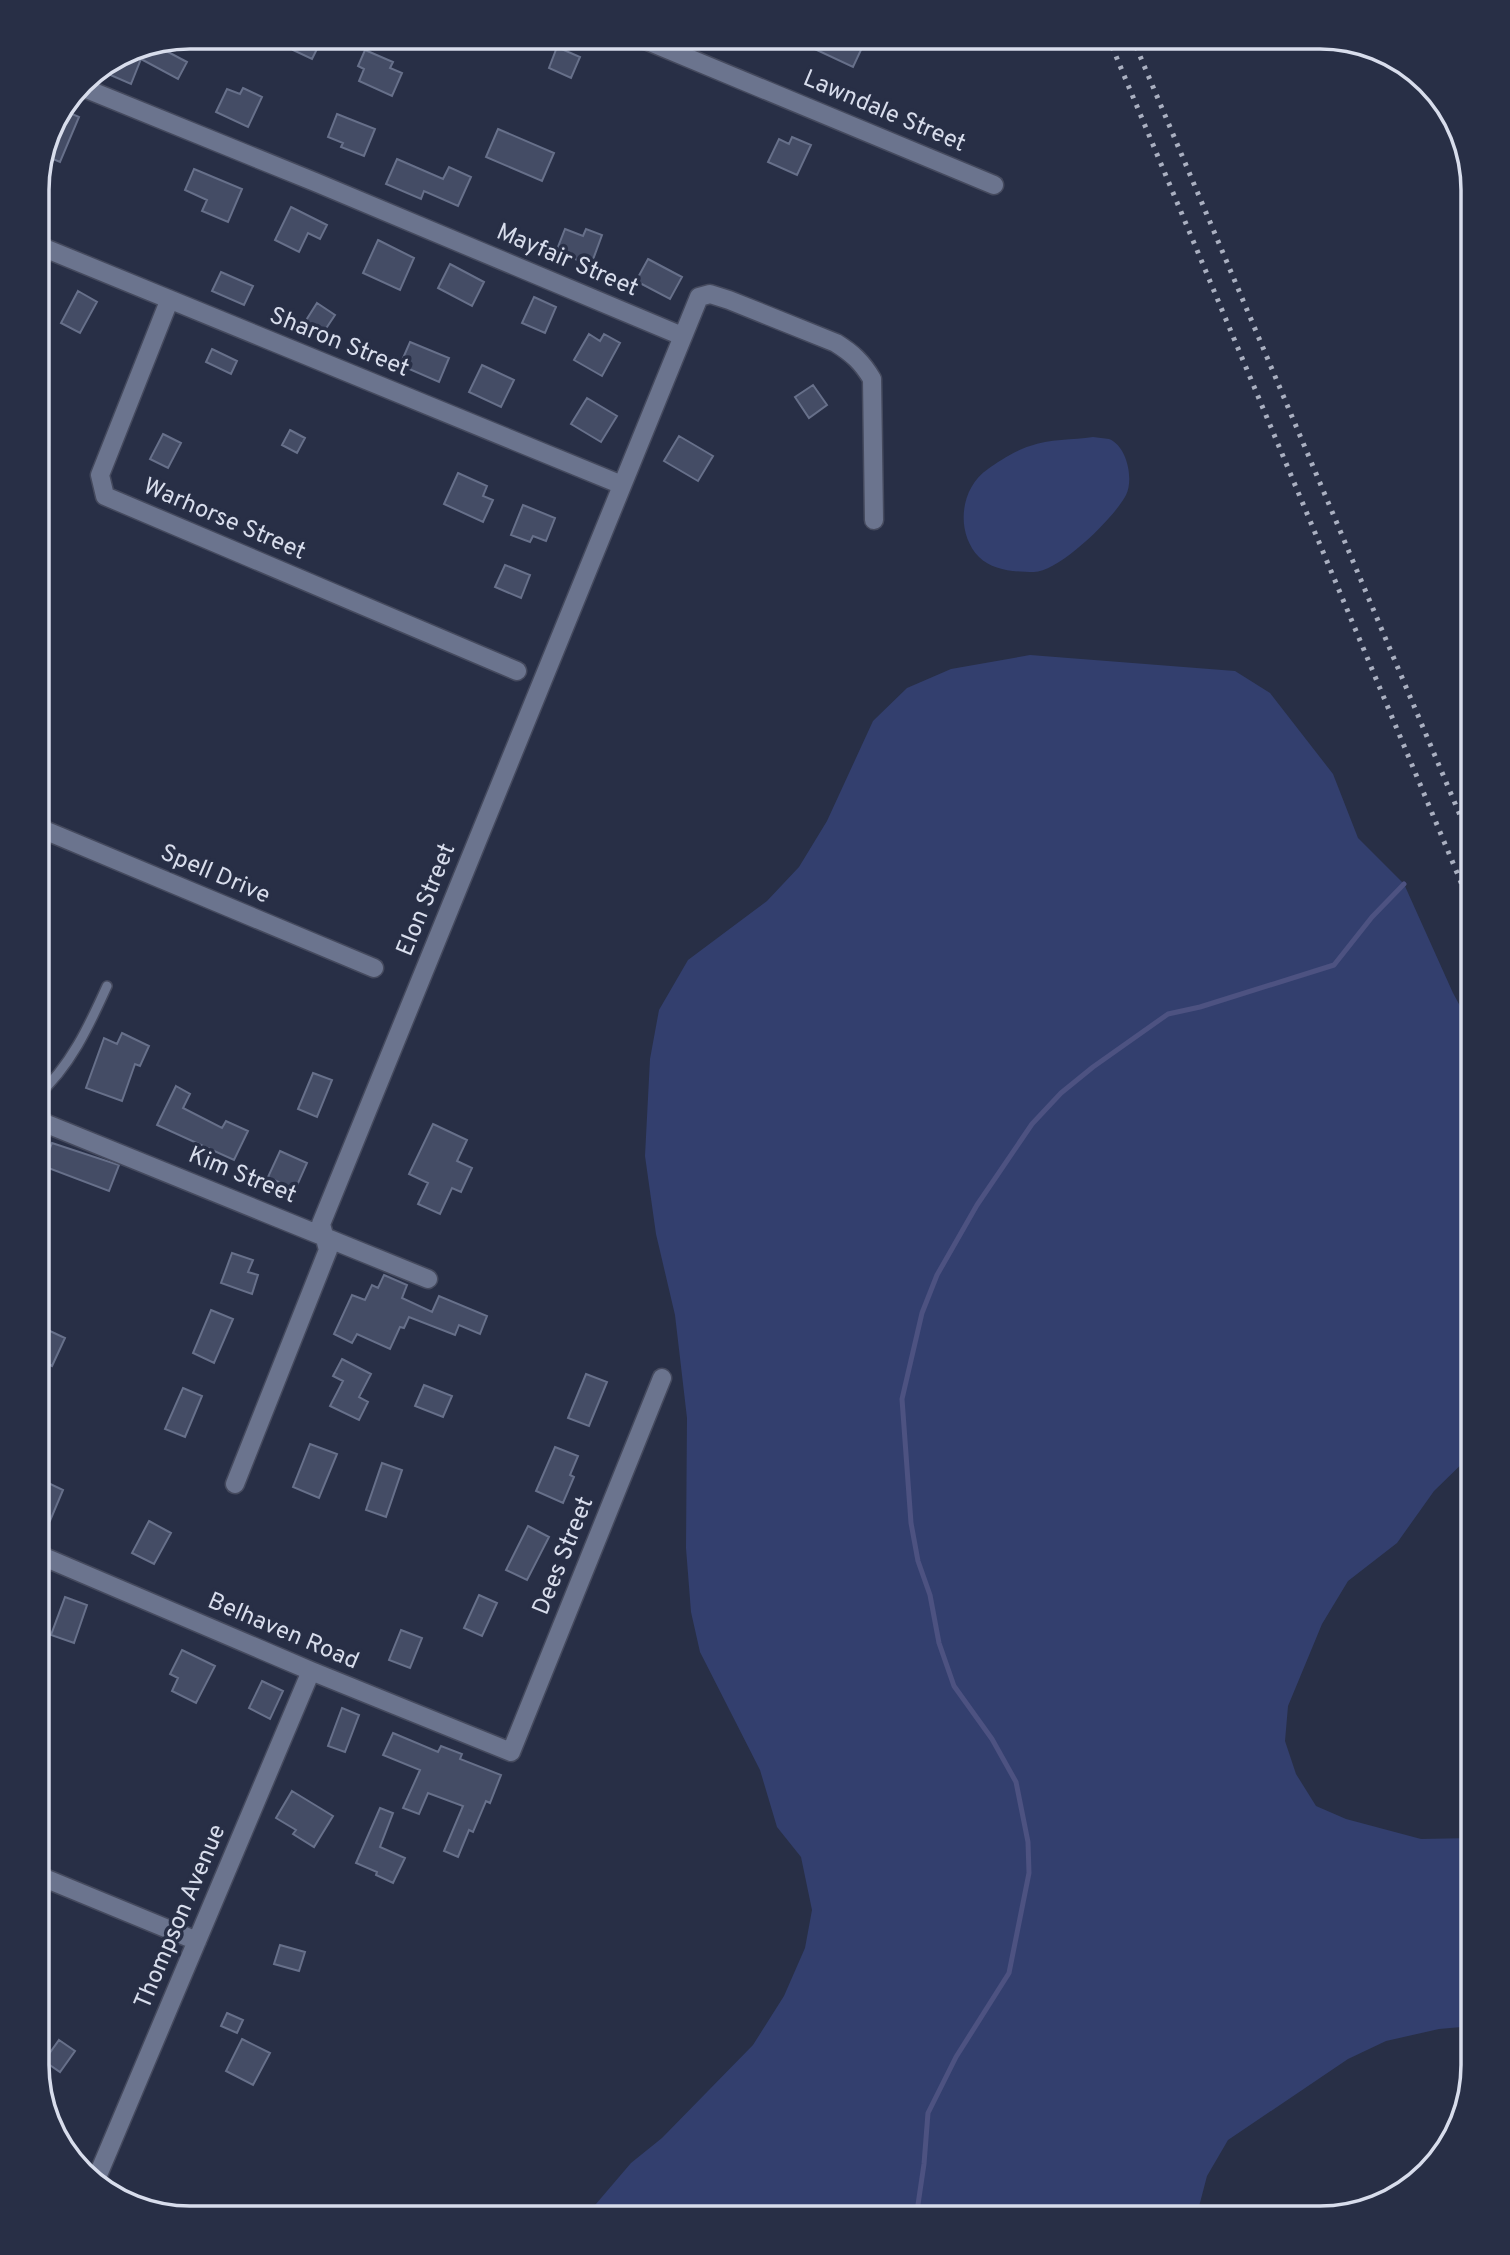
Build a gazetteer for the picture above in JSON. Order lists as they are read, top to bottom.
{
  "streets": {
    "street": [
      "Lawndale Street",
      "Mayfair Street",
      "Sharon Street",
      "Warhorse Street",
      "Spell Drive",
      "Elon Street",
      "Kim Street",
      "Dees Street",
      "Belhaven Road",
      "Thompson Avenue"
    ]
  },
  "crossings": [
    ["Mayfair Street", "Elon Street"],
    ["Sharon Street", "Warhorse Street"],
    ["Sharon Street", "Elon Street"],
    ["Elon Street", "Kim Street"],
    ["Dees Street", "Belhaven Road"],
    ["Belhaven Road", "Thompson Avenue"]
  ]
}
